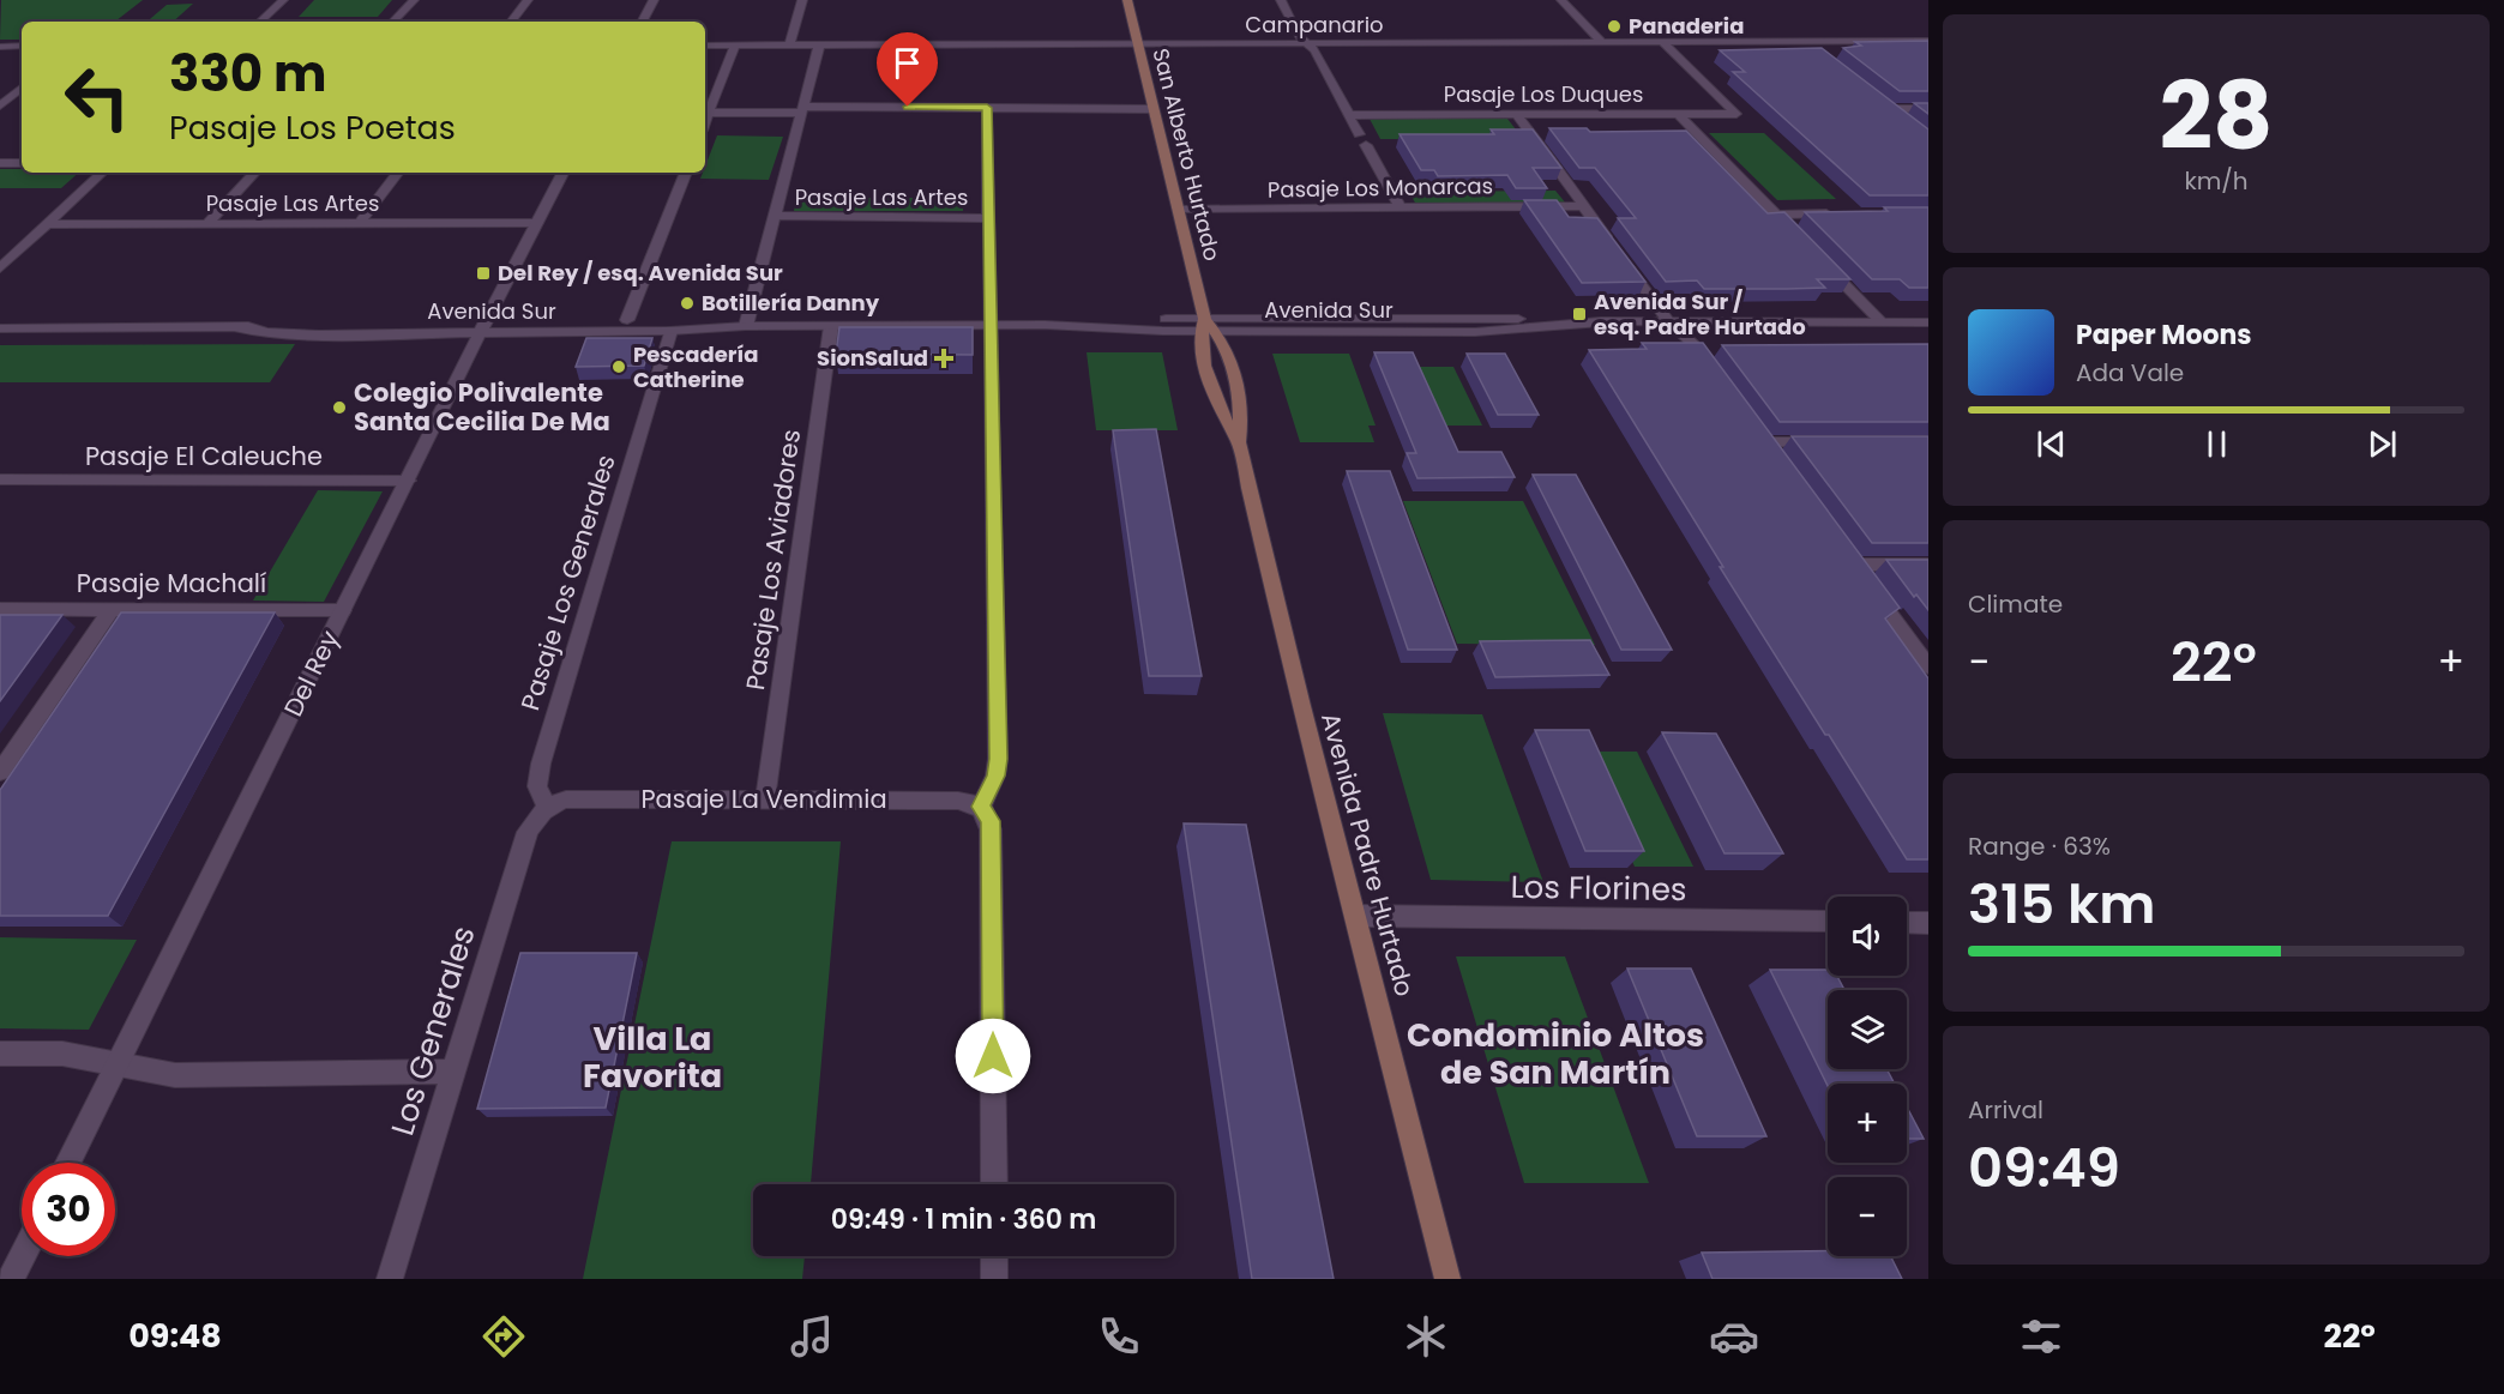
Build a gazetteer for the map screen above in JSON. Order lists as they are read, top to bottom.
{
  "streets": {
    "main road": ["San Alberto Hurtado", "Avenida Padre Hurtado"],
    "street": [
      "Campanario",
      "Pasaje Los Duques",
      "Pasaje Los Monarcas",
      "Pasaje Las Artes",
      "Avenida Sur",
      "Pasaje El Caleuche",
      "Pasaje Los Aviadores",
      "Pasaje Los Generales",
      "Pasaje Machalí",
      "Del Rey",
      "Pasaje La Vendimia",
      "Los Florines",
      "Los Generales"
    ]
  },
  "crossings": [
    ["Campanario", "Pasaje Los Duques"],
    ["Campanario", "San Alberto Hurtado"],
    ["San Alberto Hurtado", "Pasaje Los Monarcas"],
    ["San Alberto Hurtado", "Avenida Sur"],
    ["San Alberto Hurtado", "Avenida Padre Hurtado"],
    ["Pasaje Las Artes", "Del Rey"],
    ["Avenida Sur", "Pasaje Los Aviadores"],
    ["Avenida Sur", "Pasaje Los Generales"],
    ["Avenida Sur", "Del Rey"],
    ["Avenida Sur", "Avenida Padre Hurtado"],
    ["Pasaje El Caleuche", "Del Rey"],
    ["Pasaje Los Aviadores", "Pasaje La Vendimia"],
    ["Pasaje Los Generales", "Pasaje La Vendimia"],
    ["Pasaje Los Generales", "Los Generales"],
    ["Pasaje Machalí", "Del Rey"],
    ["Pasaje La Vendimia", "Los Generales"],
    ["Avenida Padre Hurtado", "Los Florines"]
  ],
  "districts": ["Condominio Altos de San Martín", "Villa La Favorita"],
  "places": {
    "other": [
      "Panaderia",
      "Botillería Danny",
      "Pescadería Catherine",
      "Colegio Polivalente Santa Cecilia De Ma"
    ],
    "transit": ["Del Rey / esq. Avenida Sur", "Avenida Sur / esq. Padre Hurtado"],
    "health": ["SionSalud"]
  },
  "page": {
    "tile": [
      ["28", "km/h"],
      "Climate",
      ["Range · 63%", "315 km"],
      ["Arrival", "09:49"]
    ],
    "turn": ["330 m", "Pasaje Los Poetas"],
    "song": ["Paper Moons", "Ada Vale"],
    "heat": ["−", "22°", "+"],
    "map_buttons": ["+", "−"],
    "limit": "30",
    "trip": "09:49 · 1 min · 360 m",
    "tabs": ["09:48", "22°"]
  }
}
